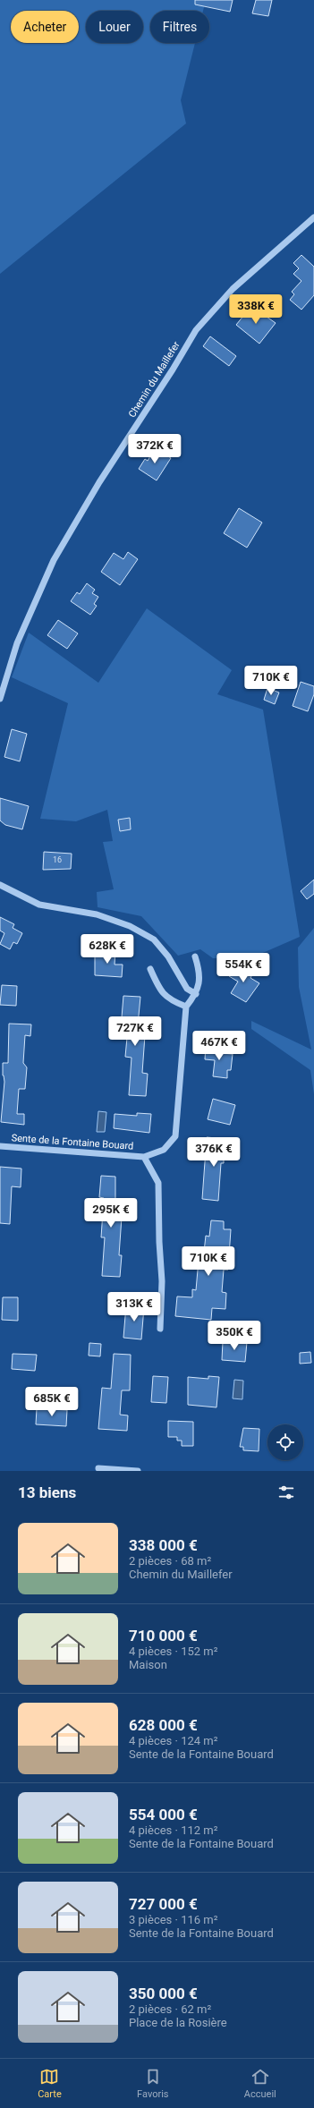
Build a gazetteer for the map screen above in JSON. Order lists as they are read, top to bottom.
{
  "streets": {
    "street": ["Chemin du Maillefer", "Sente de la Fontaine Bouard"]
  },
  "house_numbers": ["16"],
  "page": {
    "chip": ["Acheter", "Louer", "Filtres"],
    "price": [
      "338K €",
      "372K €",
      "710K €",
      "628K €",
      "554K €",
      "727K €",
      "467K €",
      "376K €",
      "295K €",
      "710K €",
      "313K €",
      "350K €",
      "685K €"
    ],
    "heading": "13 biens",
    "list": [
      {
        "name": "338 000 €",
        "note": "2 pièces · 68 m² · Chemin du Maillefer"
      },
      {
        "name": "710 000 €",
        "note": "4 pièces · 152 m² · Maison"
      },
      {
        "name": "628 000 €",
        "note": "4 pièces · 124 m² · Sente de la Fontaine Bouard"
      },
      {
        "name": "554 000 €",
        "note": "4 pièces · 112 m² · Sente de la Fontaine Bouard"
      },
      {
        "name": "727 000 €",
        "note": "3 pièces · 116 m² · Sente de la Fontaine Bouard"
      },
      {
        "name": "350 000 €",
        "note": "2 pièces · 62 m² · Place de la Rosière"
      }
    ],
    "tabs": ["Carte", "Favoris", "Accueil"]
  }
}
